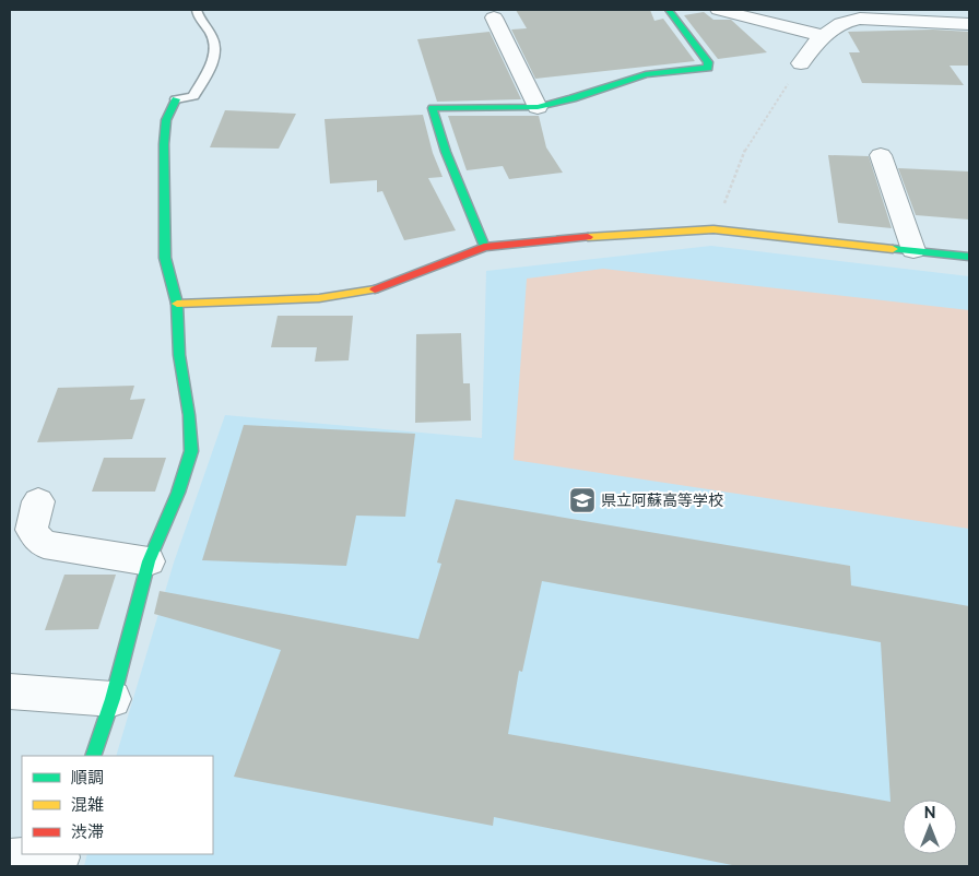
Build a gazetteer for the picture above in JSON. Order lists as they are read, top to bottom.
{
  "places": {
    "school or university": ["県立阿蘇高等学校"]
  },
  "legend": ["順調", "混雑", "渋滞"],
  "north": "top"
}
